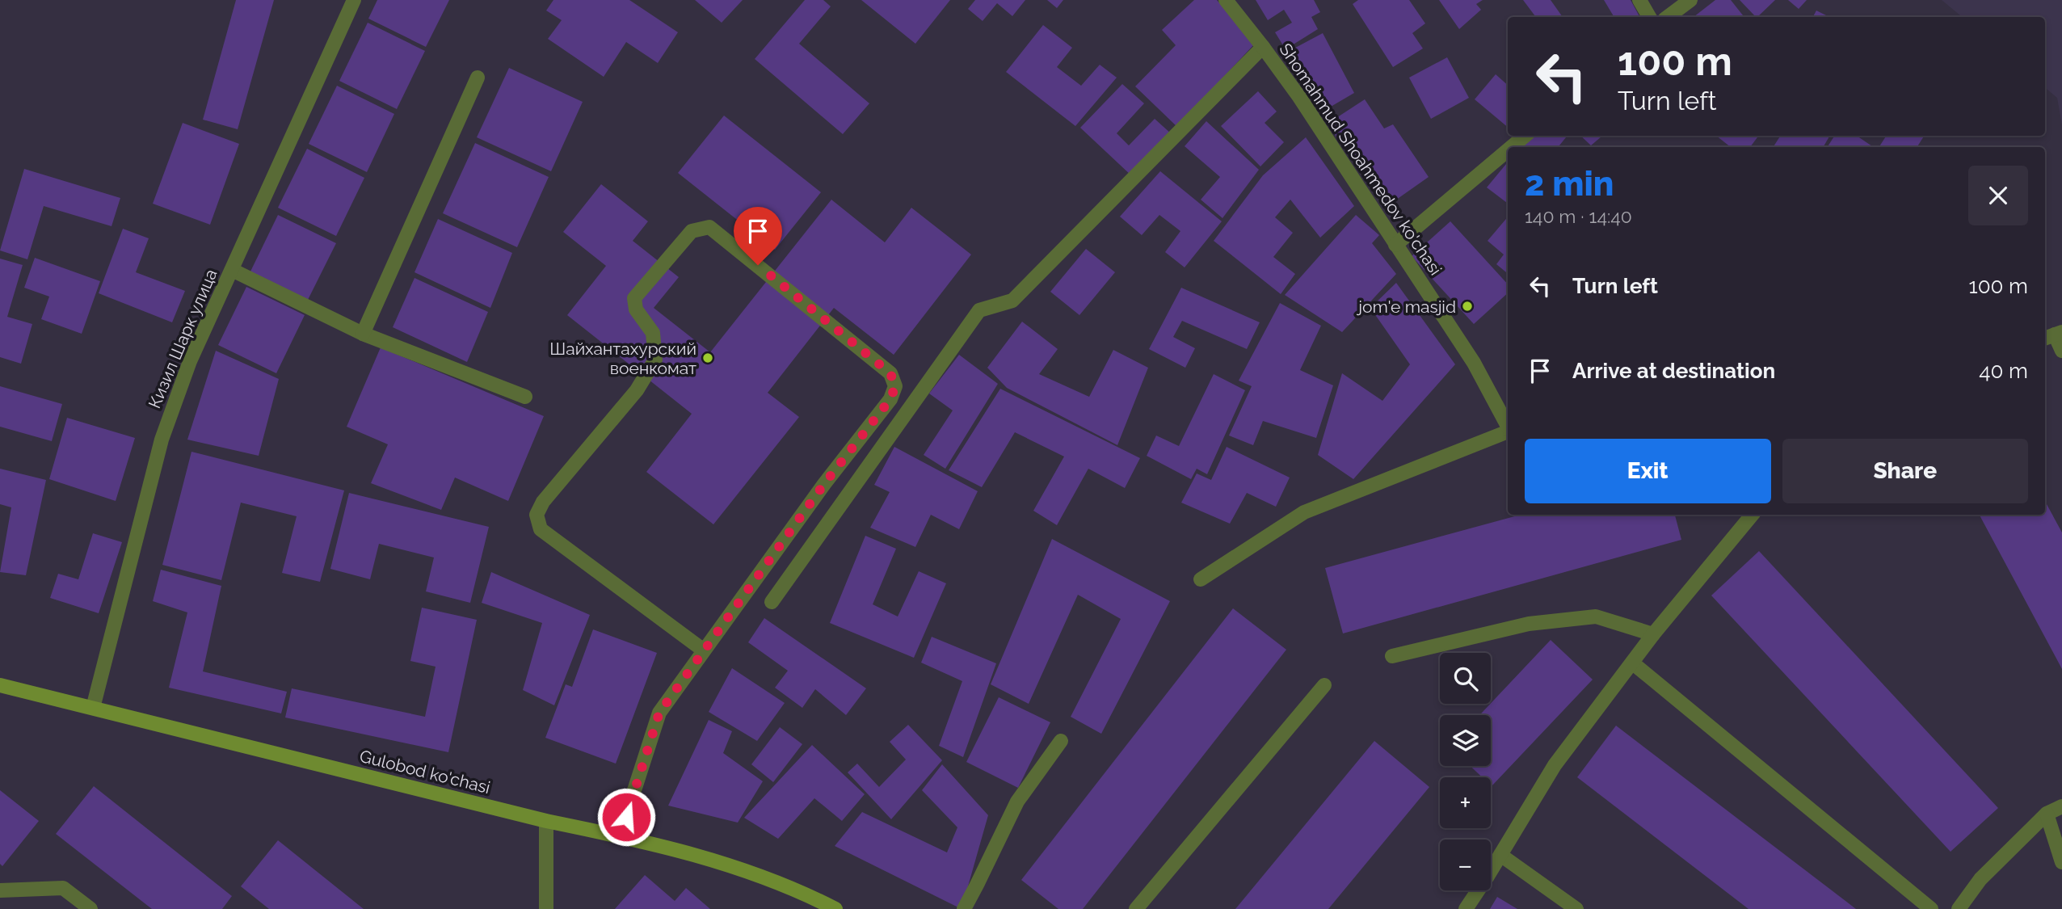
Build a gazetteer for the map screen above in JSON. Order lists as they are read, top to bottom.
{
  "streets": {
    "street": ["Shomahmud Shoahmedov ko'chasi", "Кизил Шарк улица", "Gulobod ko'chasi"]
  },
  "crossings": [
    ["Кизил Шарк улица", "Gulobod ko'chasi"]
  ],
  "places": ["jom'e masjid", "Шайхантахурский военкомат"],
  "page": {
    "turn": ["100 m", "Turn left"],
    "heading": ["2 min", "140 m · 14:40"],
    "list": [
      {
        "name": "Turn left",
        "value": "100 m"
      },
      {
        "name": "Arrive at destination",
        "value": "40 m"
      }
    ],
    "buttons": ["Exit", "Share"],
    "map_buttons": ["+", "−"]
  }
}
